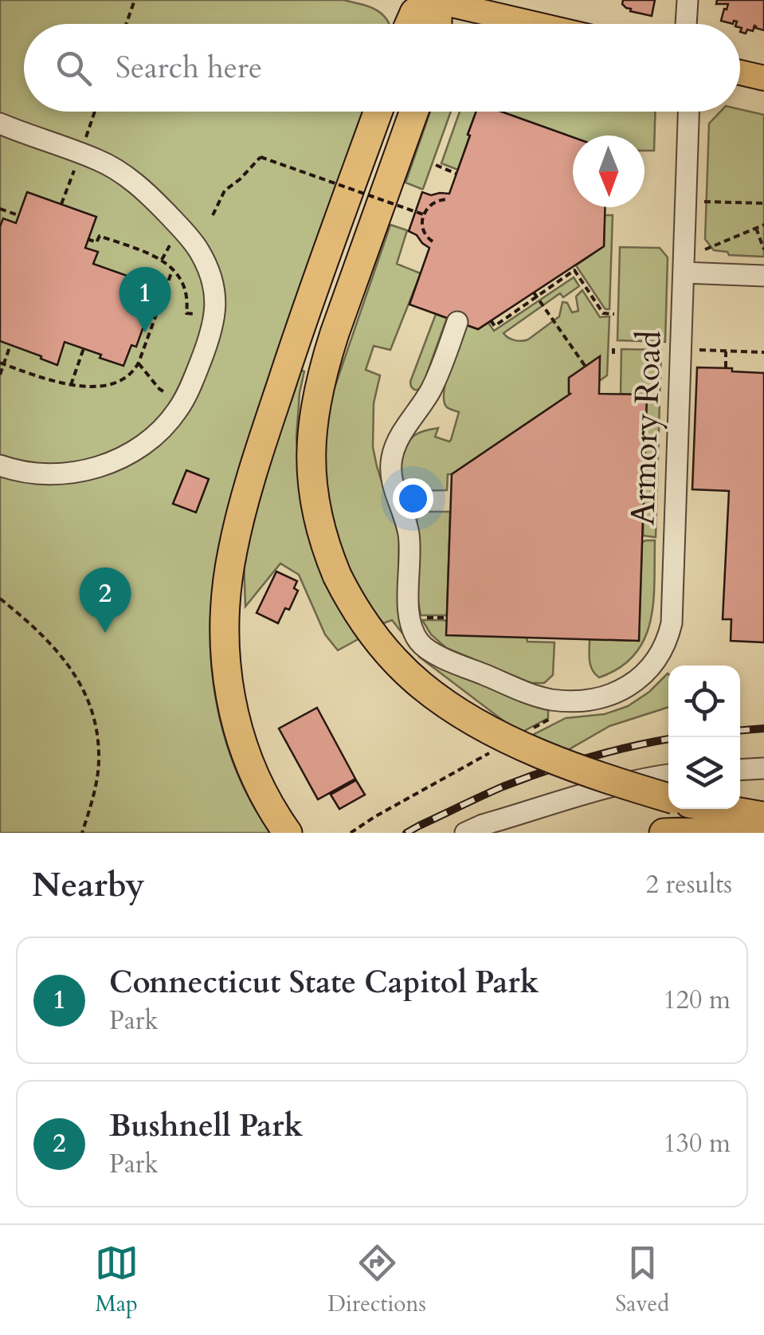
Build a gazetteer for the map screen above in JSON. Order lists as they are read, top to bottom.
{
  "streets": {
    "street": ["Armory Road"]
  },
  "north": "bottom",
  "page": {
    "search": "Search here",
    "pins": ["1", "2"],
    "heading": ["Nearby", "2 results"],
    "list": [
      {
        "mark": "1",
        "name": "Connecticut State Capitol Park",
        "note": "Park",
        "value": "120 m"
      },
      {
        "mark": "2",
        "name": "Bushnell Park",
        "note": "Park",
        "value": "130 m"
      }
    ],
    "nav": ["Map", "Directions", "Saved"]
  }
}
